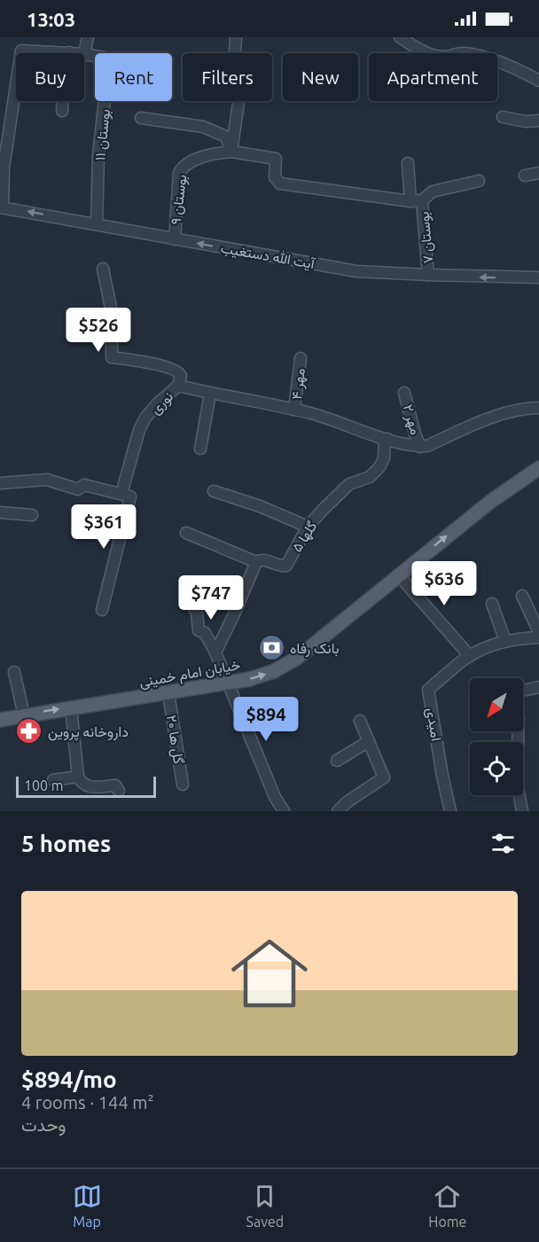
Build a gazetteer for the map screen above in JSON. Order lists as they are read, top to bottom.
{
  "streets": {
    "main road": ["خیابان امام خمینی"],
    "street": [
      "بوستان ۱۱",
      "بوستان ۹",
      "بوستان ۷",
      "آیت الله دستغیب",
      "مهر ۴",
      "نوری",
      "مهر ۲",
      "گلها ۵",
      "امیدی",
      "گل ها ۲۰"
    ]
  },
  "crossings": [
    ["بوستان ۱۱", "آیت الله دستغیب"],
    ["بوستان ۹", "آیت الله دستغیب"],
    ["بوستان ۷", "آیت الله دستغیب"],
    ["خیابان امام خمینی", "گل ها ۲۰"]
  ],
  "one_way": ["خیابان امام خمینی"],
  "places": {
    "bank": ["بانک رفاه"],
    "pharmacy": ["داروخانه پروین"]
  },
  "scale_bar": "100 m",
  "north": "bottom left",
  "page": {
    "status": "13:03",
    "chip": [
      "Buy",
      "Rent",
      "Filters",
      "New",
      "Apartment"
    ],
    "price": [
      "$526",
      "$361",
      "$636",
      "$747",
      "$894"
    ],
    "scale": "100 m",
    "heading": "5 homes",
    "list": [
      {
        "name": "$894/mo",
        "note": "4 rooms · 144 m² · وحدت"
      }
    ],
    "tabs": ["Map", "Saved", "Home"]
  }
}
